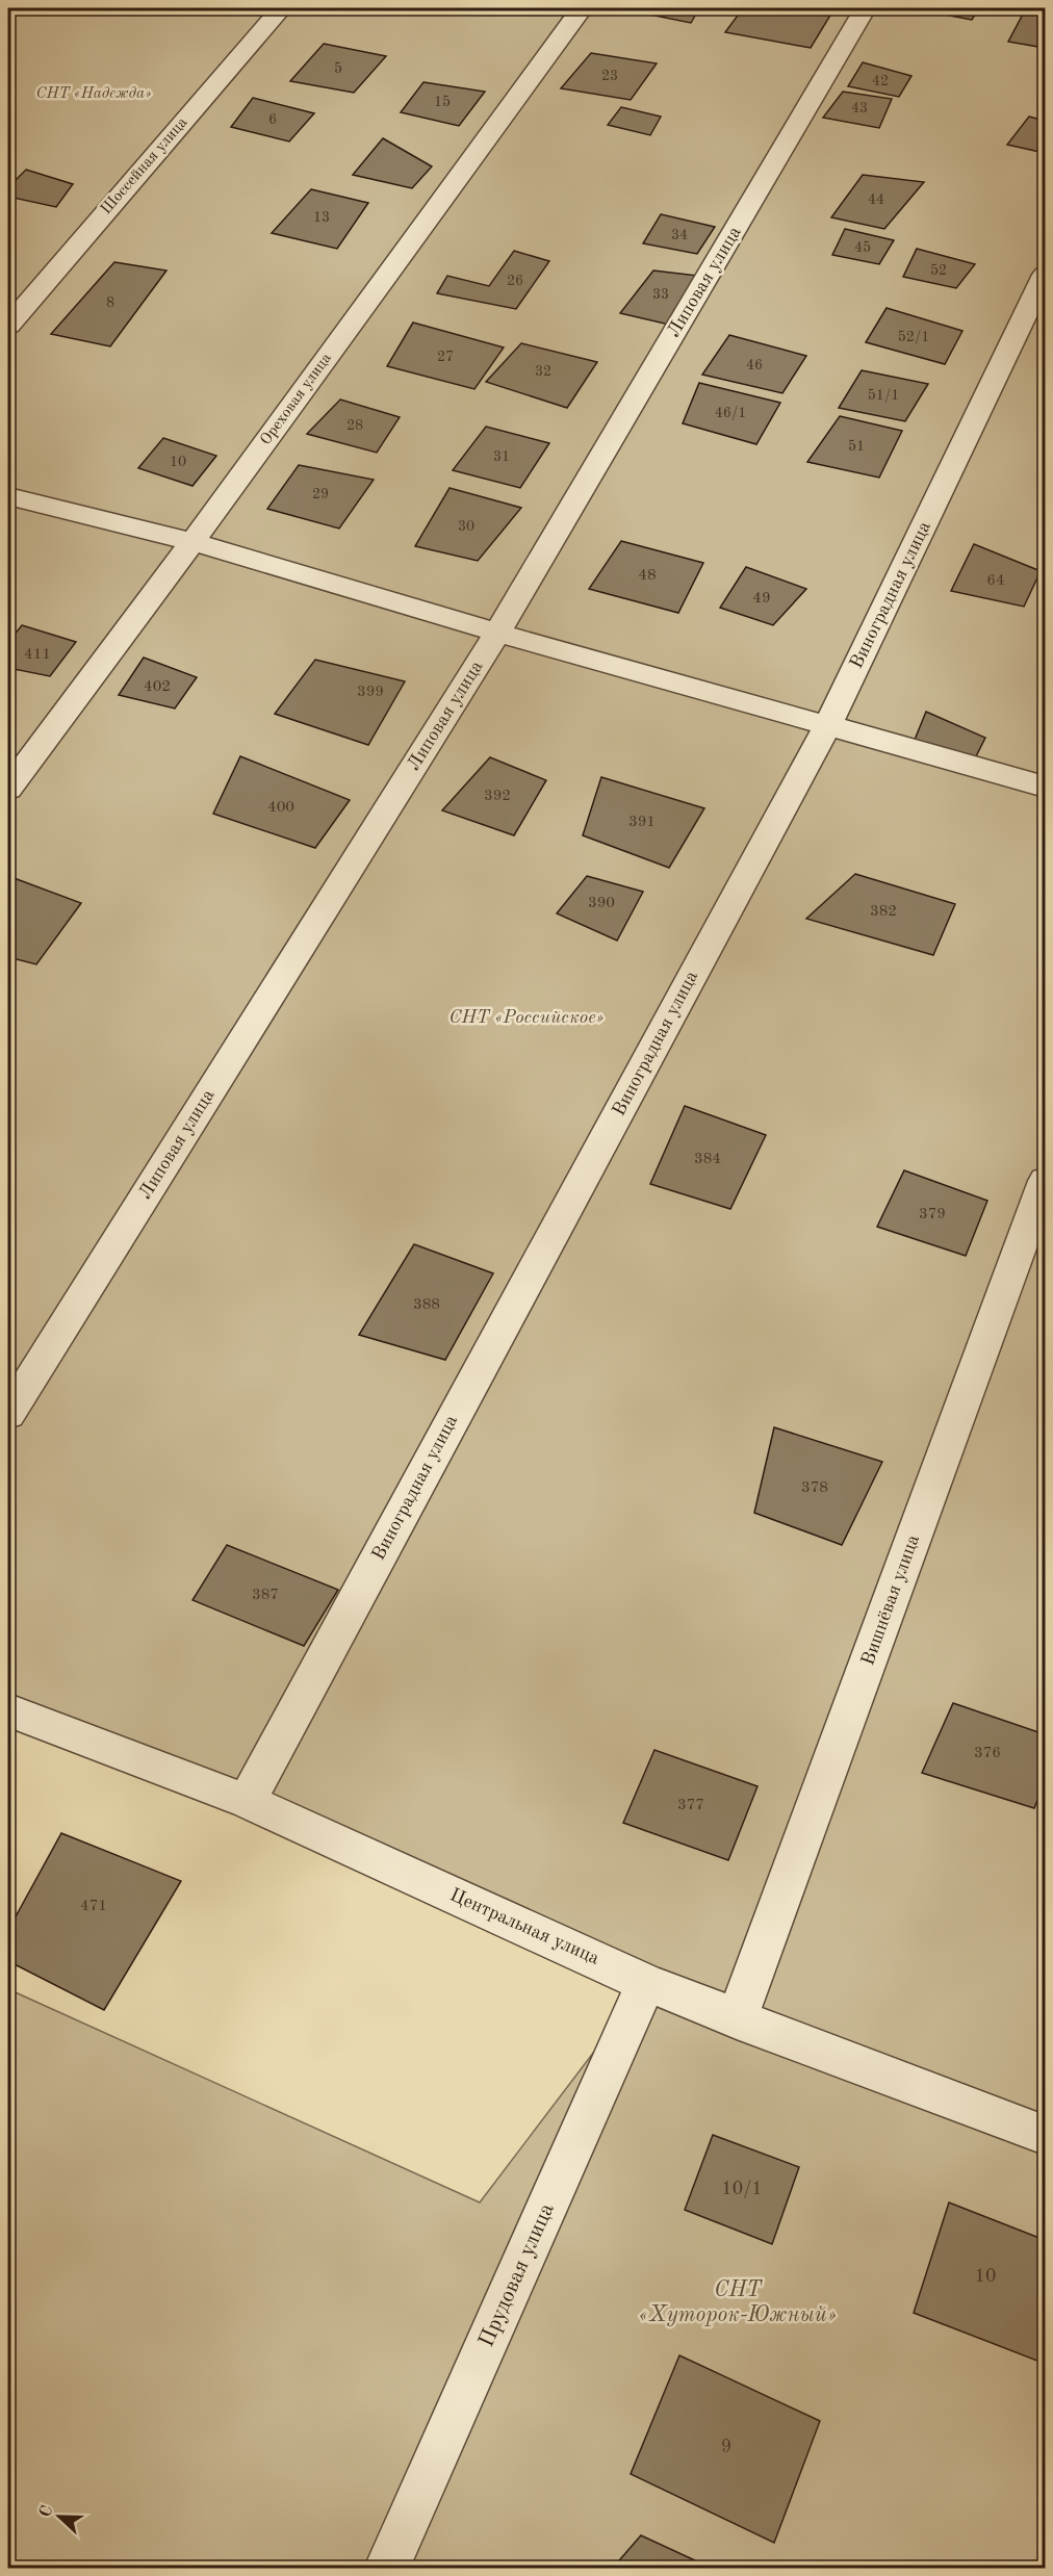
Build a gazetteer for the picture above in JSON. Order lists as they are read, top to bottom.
{
  "streets": {
    "street": [
      "Шоссейная улица",
      "Липовая улица",
      "Ореховая улица",
      "Виноградная улица",
      "Вишнёвая улица",
      "Центральная улица",
      "Прудовая улица"
    ]
  },
  "crossings": [
    ["Виноградная улица", "Центральная улица"],
    ["Вишнёвая улица", "Центральная улица"],
    ["Центральная улица", "Прудовая улица"]
  ],
  "parks": ["СНТ «Надежда»", "СНТ «Российское»", "СНТ «Хуторок-Южный»"],
  "house_numbers": [
    "5",
    "23",
    "42",
    "15",
    "43",
    "6",
    "44",
    "13",
    "34",
    "45",
    "52",
    "26",
    "33",
    "8",
    "52/1",
    "27",
    "46",
    "32",
    "51/1",
    "46/1",
    "28",
    "51",
    "31",
    "10",
    "29",
    "30",
    "48",
    "64",
    "49",
    "411",
    "402",
    "399",
    "392",
    "400",
    "391",
    "390",
    "382",
    "384",
    "379",
    "388",
    "378",
    "387",
    "376",
    "377",
    "471",
    "10/1",
    "10",
    "9"
  ],
  "north": "left"
}
